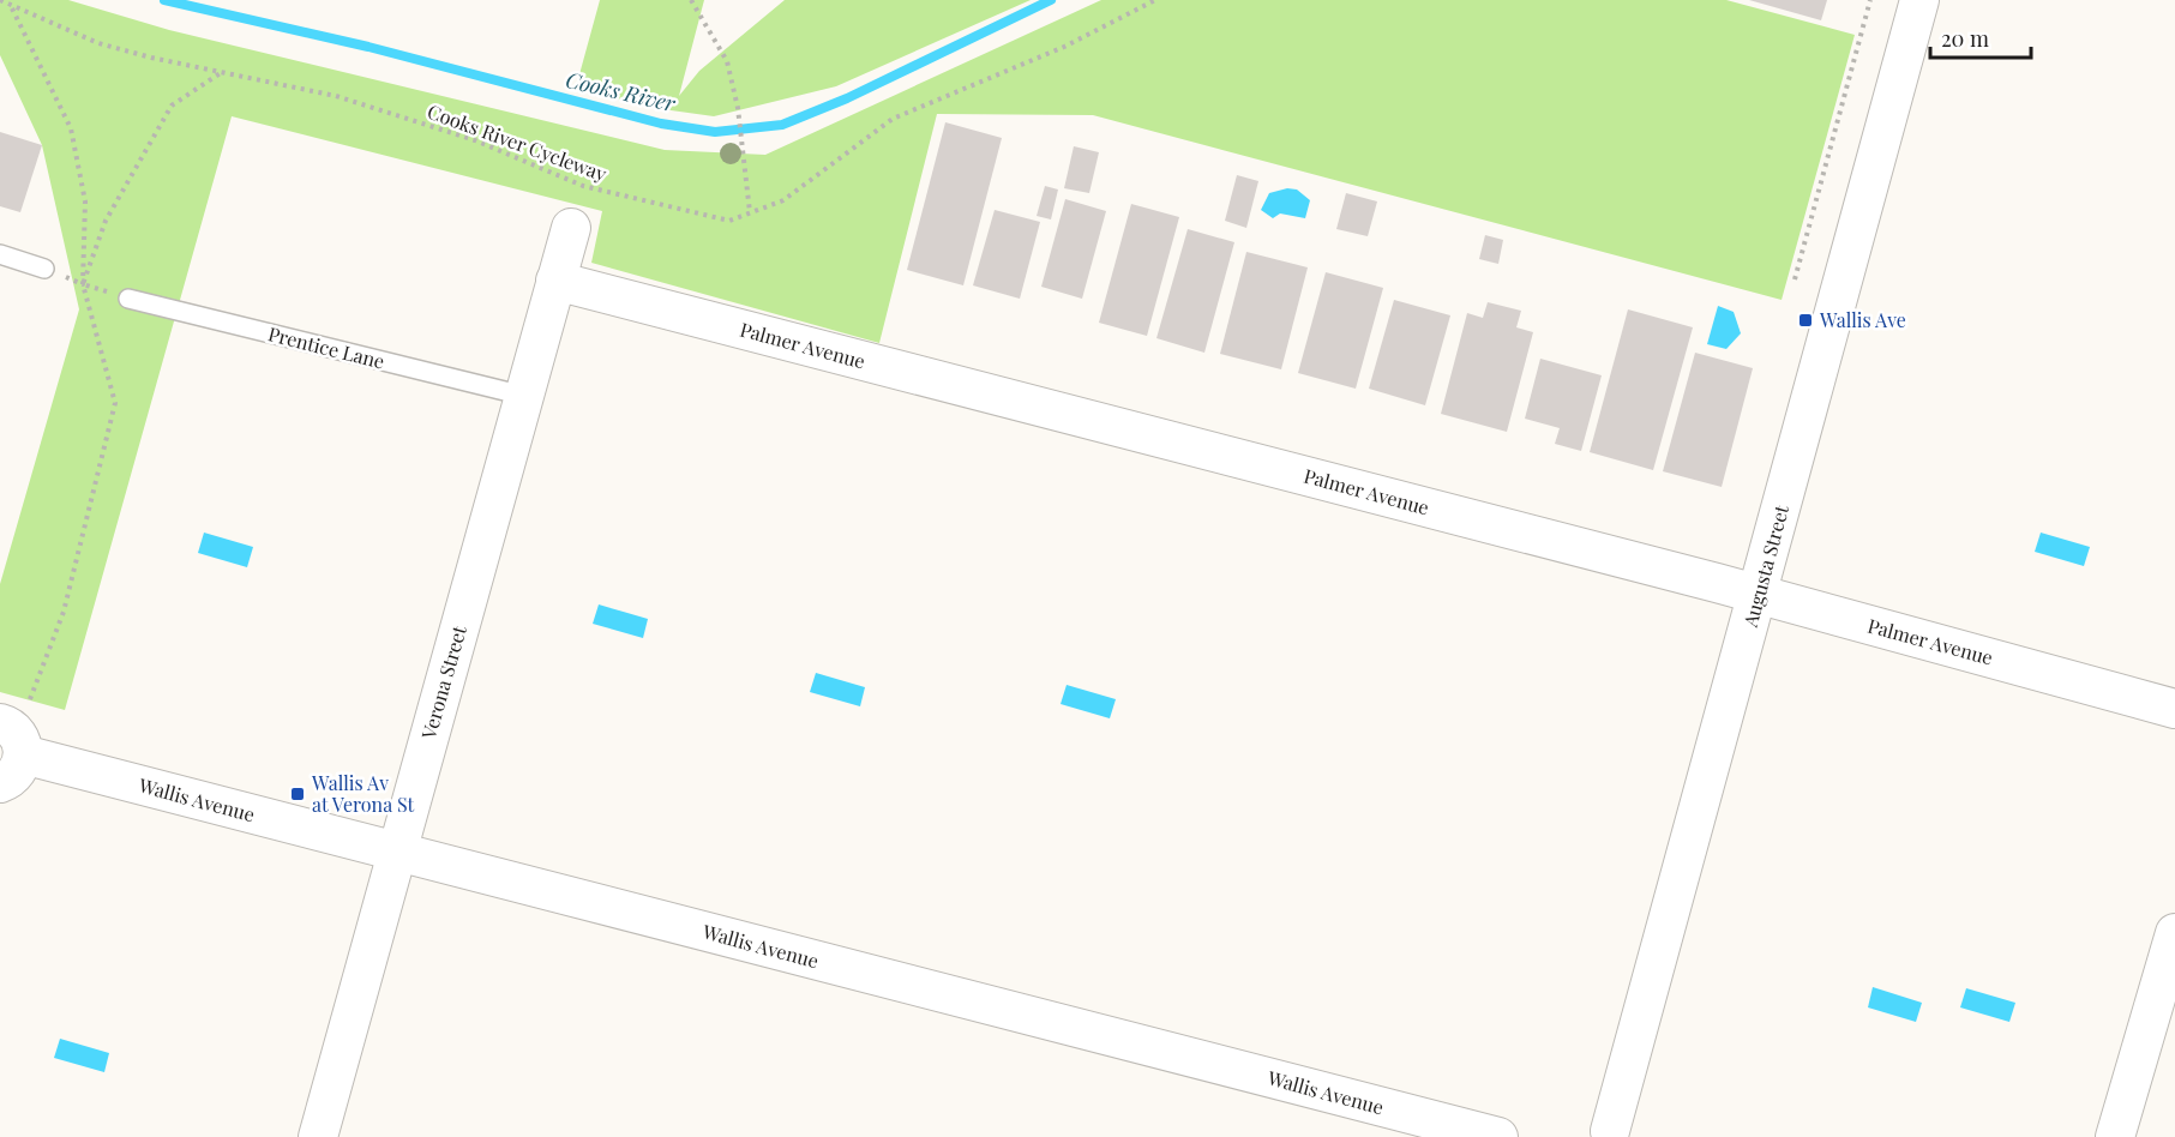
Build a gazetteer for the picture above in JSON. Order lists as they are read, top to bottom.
{
  "streets": {
    "street": [
      "Palmer Avenue",
      "Augusta Street",
      "Verona Street",
      "Wallis Avenue"
    ],
    "lane": ["Prentice Lane"],
    "path": ["Cooks River Cycleway"]
  },
  "crossings": [
    ["Palmer Avenue", "Augusta Street"],
    ["Palmer Avenue", "Verona Street"],
    ["Prentice Lane", "Verona Street"],
    ["Verona Street", "Wallis Avenue"]
  ],
  "water": ["Cooks River"],
  "places": {
    "transit": ["Wallis Ave", "Wallis Av at Verona St"]
  },
  "scale_bar": "20 m"
}
